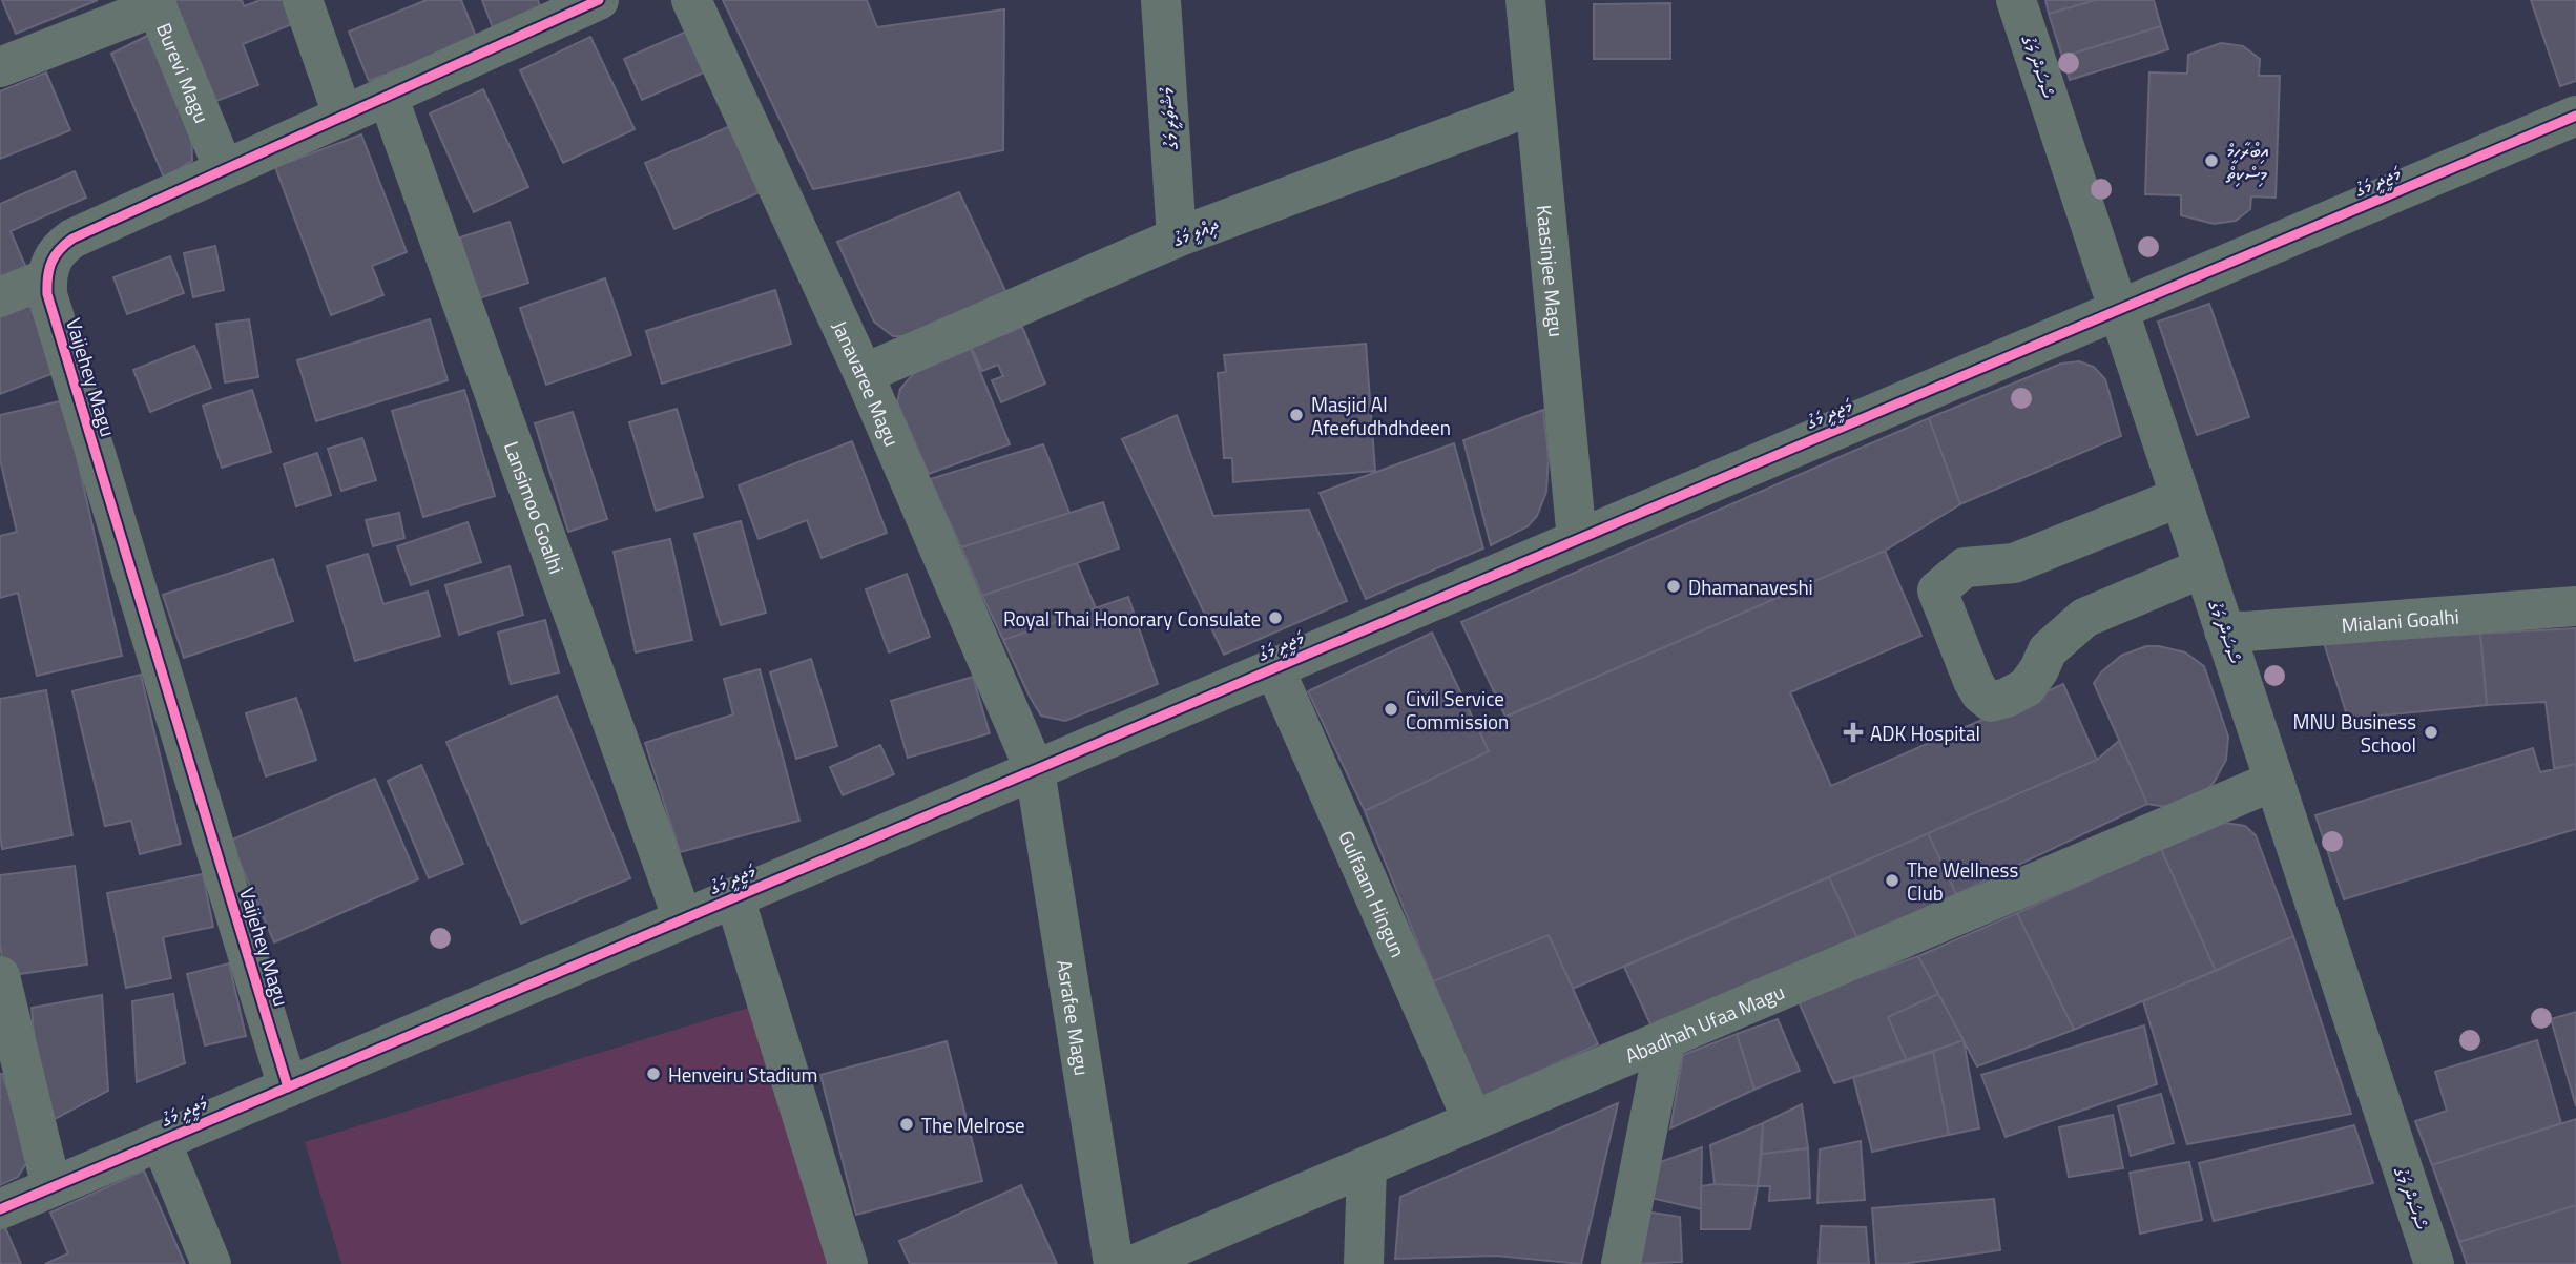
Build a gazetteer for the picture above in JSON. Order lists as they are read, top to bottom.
{
  "streets": {
    "street": [
      "ސޯސަން މަގު",
      "Burevi Magu",
      "މުޝްތަރީ މަގު",
      "މަޖީދީ މަގު",
      "ދިއްލީ މަގު",
      "Kaasinjee Magu",
      "Vaijehey Magu",
      "Janavaree Magu",
      "Lansimoo Goalhi",
      "Mialani Goalhi",
      "Gulfaam Hingun",
      "Asrafee Magu",
      "Abadhah Ufaa Magu"
    ]
  },
  "crossings": [
    ["ސޯސަން މަގު", "މަޖީދީ މަގު"],
    ["ސޯސަން މަގު", "Mialani Goalhi"],
    ["ސޯސަން މަގު", "Abadhah Ufaa Magu"],
    ["މުޝްތަރީ މަގު", "ދިއްލީ މަގު"],
    ["މަޖީދީ މަގު", "Kaasinjee Magu"],
    ["މަޖީދީ މަގު", "Vaijehey Magu"],
    ["މަޖީދީ މަގު", "Janavaree Magu"],
    ["މަޖީދީ މަގު", "Lansimoo Goalhi"],
    ["މަޖީދީ މަގު", "Gulfaam Hingun"],
    ["މަޖީދީ މަގު", "Asrafee Magu"],
    ["ދިއްލީ މަގު", "Kaasinjee Magu"],
    ["ދިއްލީ މަގު", "Janavaree Magu"],
    ["Janavaree Magu", "Asrafee Magu"],
    ["Gulfaam Hingun", "Abadhah Ufaa Magu"]
  ],
  "places": {
    "other": [
      "އިބްރާހީމް މިސްކިތް",
      "Masjid Al Afeefudhdhdeen",
      "Dhamanaveshi",
      "Royal Thai Honorary Consulate",
      "Civil Service Commission",
      "MNU Business School",
      "The Wellness Club",
      "Henveiru Stadium",
      "The Melrose"
    ],
    "health": ["ADK Hospital"]
  }
}
